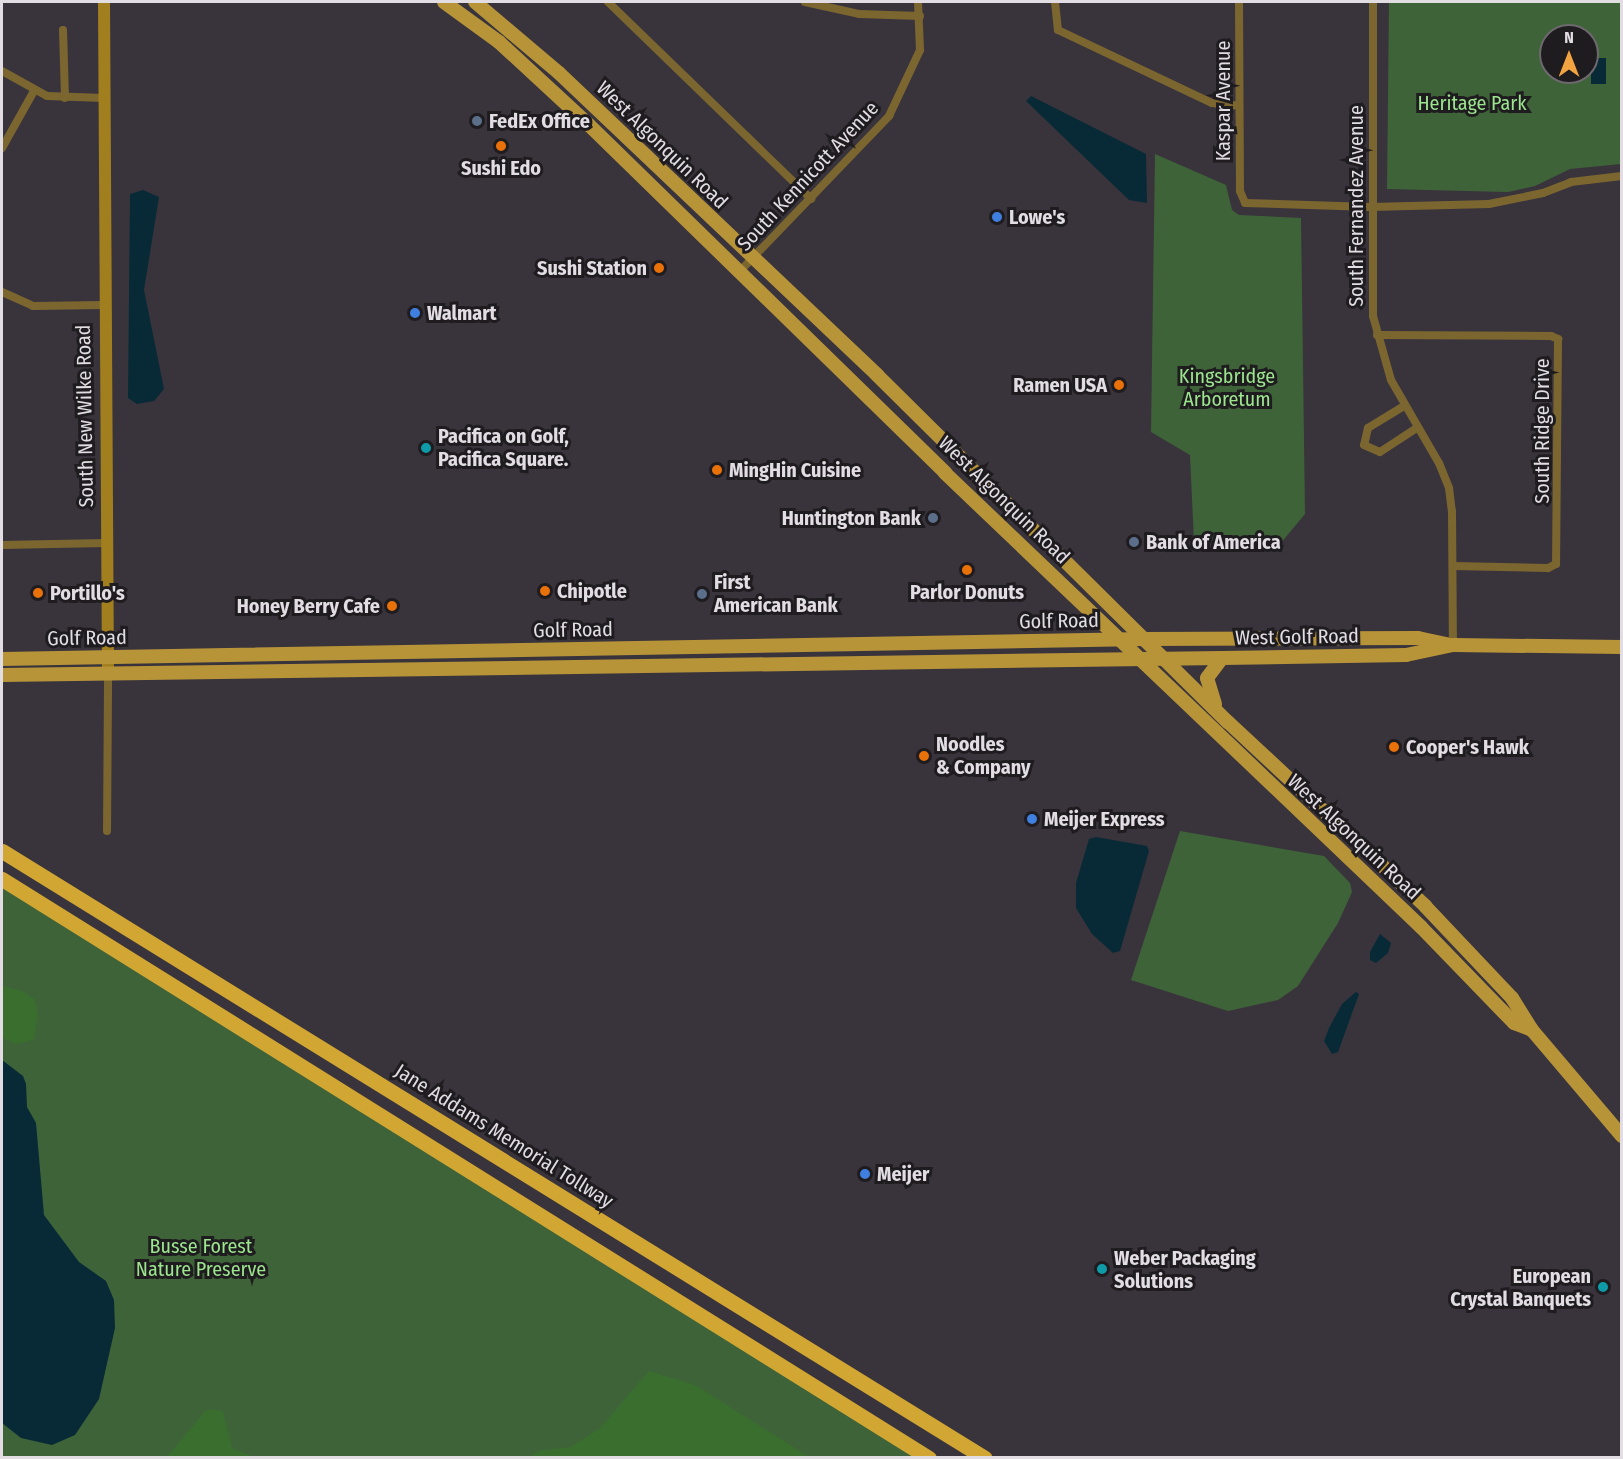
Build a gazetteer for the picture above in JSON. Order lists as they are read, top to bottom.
{
  "streets": {
    "highway": ["Jane Addams Memorial Tollway"],
    "main road": [
      "West Algonquin Road",
      "South New Wilke Road",
      "Golf Road",
      "West Golf Road"
    ],
    "street": [
      "Kaspar Avenue",
      "South Kennicott Avenue",
      "South Fernandez Avenue",
      "South Ridge Drive"
    ]
  },
  "crossings": [
    ["Kaspar Avenue", "South Fernandez Avenue"],
    ["West Algonquin Road", "South Kennicott Avenue"],
    ["West Algonquin Road", "Golf Road"],
    ["West Algonquin Road", "West Golf Road"],
    ["South Fernandez Avenue", "South Ridge Drive"],
    ["South Fernandez Avenue", "West Golf Road"],
    ["South New Wilke Road", "Golf Road"],
    ["Golf Road", "West Golf Road"]
  ],
  "parks": ["Heritage Park", "Kingsbridge Arboretum", "Busse Forest Nature Preserve"],
  "places": [
    "FedEx Office",
    "Sushi Edo",
    "Lowe's",
    "Sushi Station",
    "Walmart",
    "Ramen USA",
    "Pacifica on Golf, Pacifica Square.",
    "MingHin Cuisine",
    "Huntington Bank",
    "Bank of America",
    "Parlor Donuts",
    "Chipotle",
    "Portillo's",
    "First American Bank",
    "Honey Berry Cafe",
    "Cooper's Hawk",
    "Noodles & Company",
    "Meijer Express",
    "Meijer",
    "Weber Packaging Solutions",
    "European Crystal Banquets"
  ],
  "north": "top"
}
